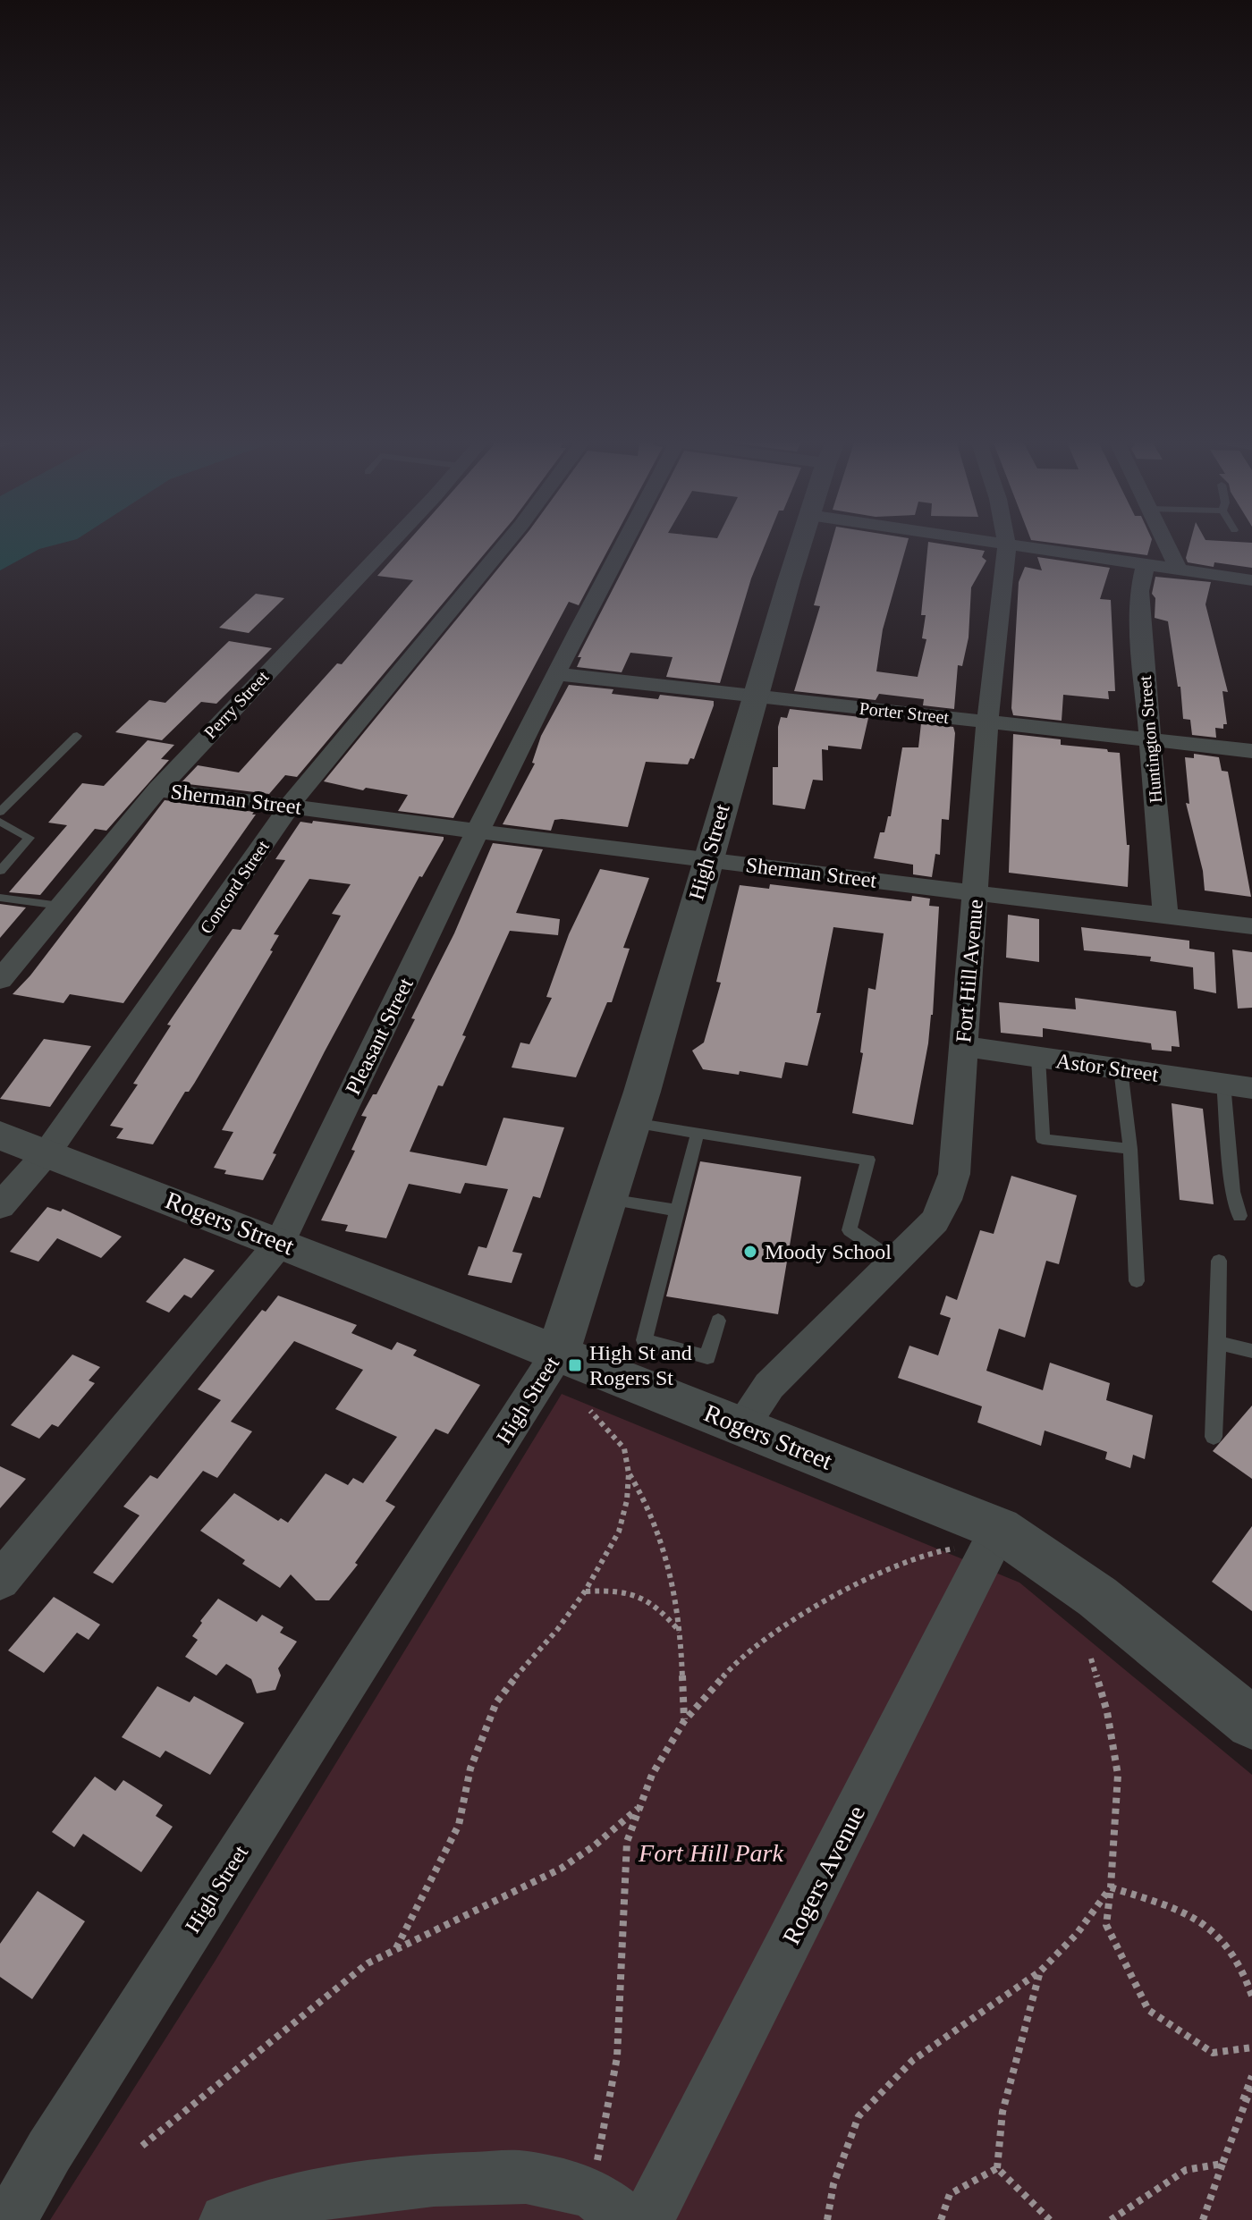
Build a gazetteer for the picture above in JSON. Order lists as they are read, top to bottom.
{
  "streets": {
    "street": [
      "Perry Street",
      "Porter Street",
      "Huntington Street",
      "Sherman Street",
      "High Street",
      "Concord Street",
      "Fort Hill Avenue",
      "Pleasant Street",
      "Astor Street",
      "Rogers Street",
      "Rogers Avenue"
    ]
  },
  "crossings": [
    ["Perry Street", "Sherman Street"],
    ["Porter Street", "Huntington Street"],
    ["Porter Street", "High Street"],
    ["Porter Street", "Fort Hill Avenue"],
    ["Porter Street", "Pleasant Street"],
    ["Huntington Street", "Sherman Street"],
    ["Sherman Street", "High Street"],
    ["Sherman Street", "Concord Street"],
    ["Sherman Street", "Fort Hill Avenue"],
    ["Sherman Street", "Pleasant Street"],
    ["High Street", "Rogers Street"],
    ["Concord Street", "Rogers Street"],
    ["Fort Hill Avenue", "Astor Street"],
    ["Fort Hill Avenue", "Rogers Street"],
    ["Pleasant Street", "Rogers Street"],
    ["Rogers Street", "Rogers Avenue"]
  ],
  "parks": ["Fort Hill Park"],
  "places": {
    "other": ["Moody School"],
    "transit": ["High St and Rogers St"]
  }
}
